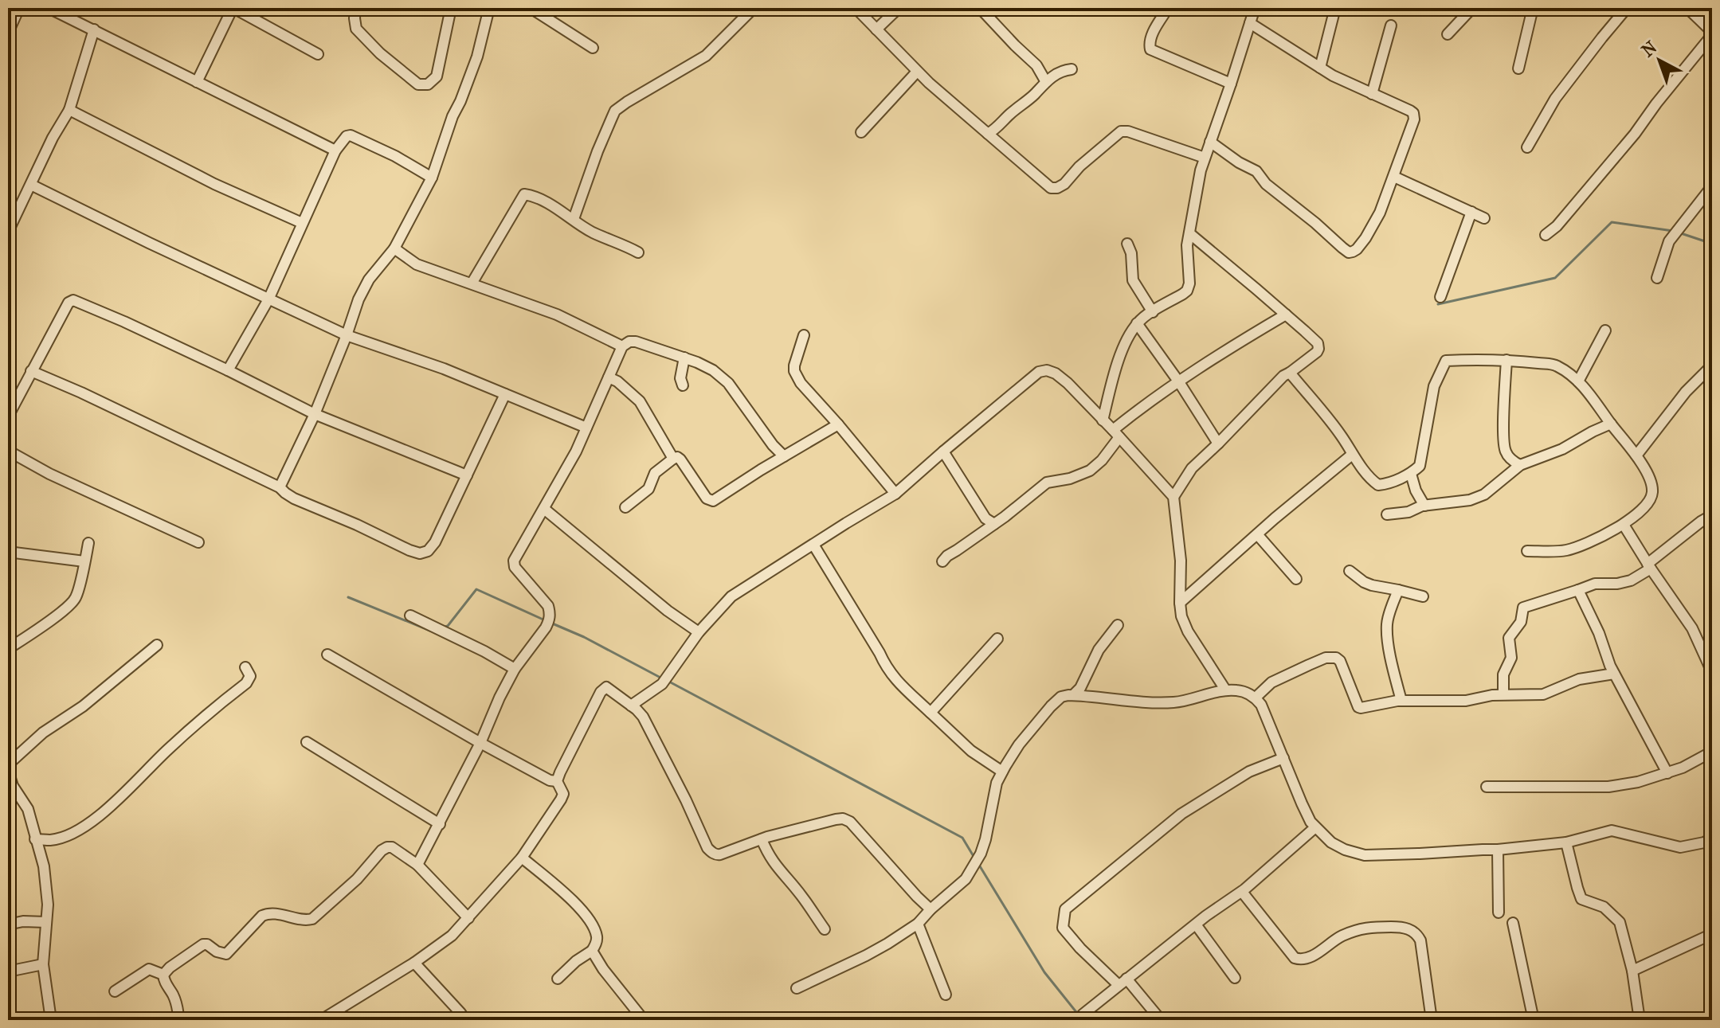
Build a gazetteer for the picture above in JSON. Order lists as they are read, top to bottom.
{
  "north": "top left"
}
